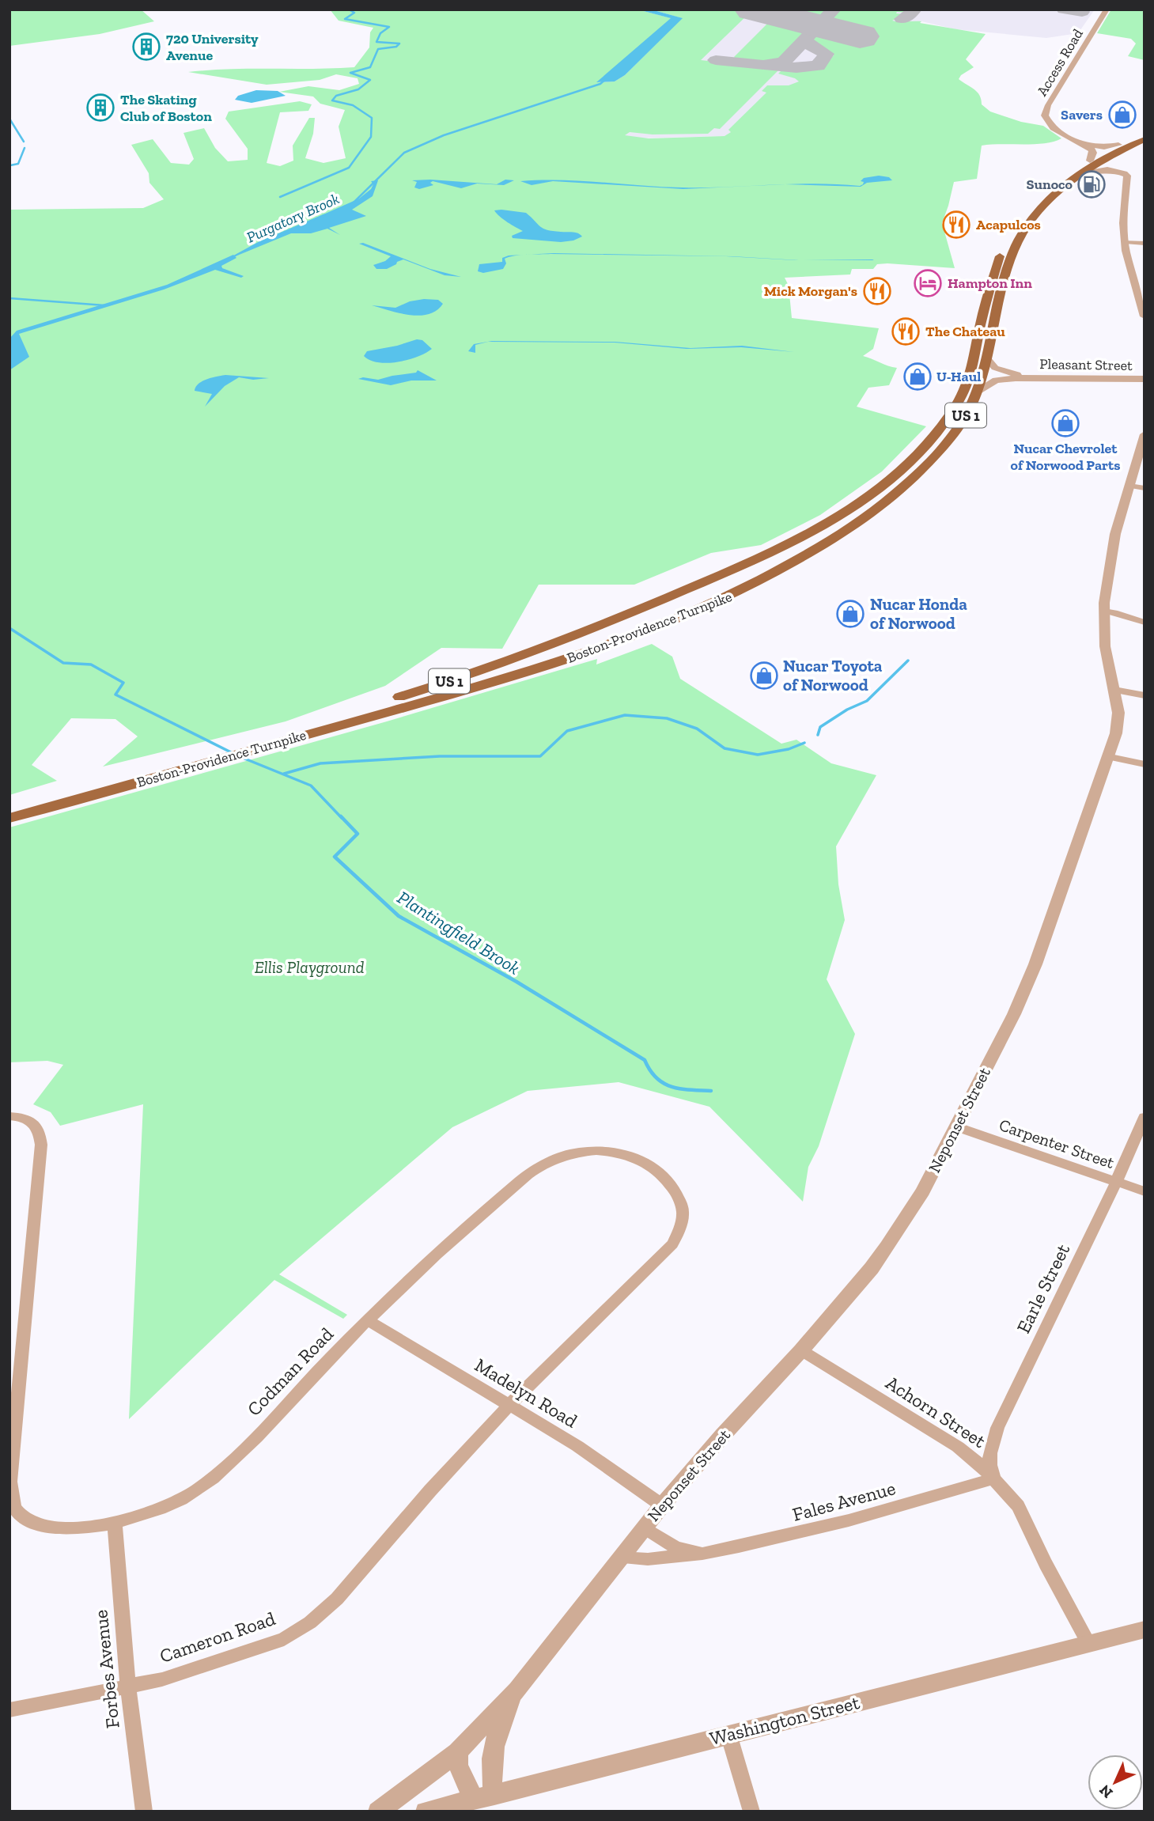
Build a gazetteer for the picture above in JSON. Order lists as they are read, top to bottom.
{
  "streets": {
    "main road": ["US 1", "Boston-Providence Turnpike"],
    "street": [
      "Access Road",
      "Pleasant Street",
      "Neponset Street",
      "Carpenter Street",
      "Earle Street",
      "Codman Road",
      "Madelyn Road",
      "Achorn Street",
      "Fales Avenue",
      "Cameron Road",
      "Forbes Avenue",
      "Washington Street"
    ]
  },
  "crossings": [
    ["Access Road", "Boston-Providence Turnpike"],
    ["Pleasant Street", "Boston-Providence Turnpike"],
    ["Neponset Street", "Carpenter Street"],
    ["Neponset Street", "Madelyn Road"],
    ["Neponset Street", "Achorn Street"],
    ["Neponset Street", "Fales Avenue"],
    ["Neponset Street", "Washington Street"],
    ["Carpenter Street", "Earle Street"],
    ["Earle Street", "Achorn Street"],
    ["Earle Street", "Fales Avenue"],
    ["Codman Road", "Madelyn Road"],
    ["Codman Road", "Cameron Road"],
    ["Codman Road", "Forbes Avenue"],
    ["Madelyn Road", "Cameron Road"],
    ["Achorn Street", "Fales Avenue"],
    ["Achorn Street", "Washington Street"],
    ["Cameron Road", "Forbes Avenue"]
  ],
  "water": ["Purgatory Brook", "Plantingfield Brook"],
  "parks": ["Ellis Playground"],
  "places": {
    "building": ["720 University Avenue", "The Skating Club of Boston"],
    "shop": [
      "Savers",
      "U-Haul",
      "Nucar Chevrolet of Norwood Parts",
      "Nucar Honda of Norwood",
      "Nucar Toyota of Norwood"
    ],
    "fuel station": ["Sunoco"],
    "restaurant": ["Acapulcos", "Mick Morgan's", "The Chateau"],
    "hotel": ["Hampton Inn"]
  },
  "north": "bottom left"
}
